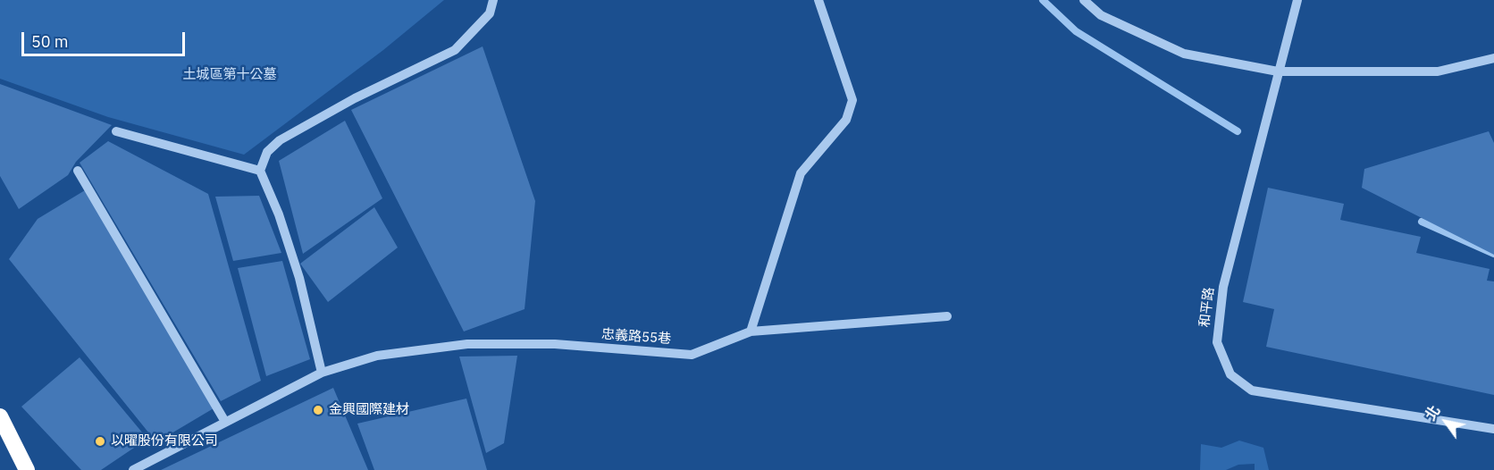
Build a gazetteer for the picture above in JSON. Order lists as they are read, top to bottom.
{
  "streets": {
    "lane": ["和平路", "忠義路55巷"]
  },
  "parks": ["土城區第十公墓"],
  "places": ["金興國際建材", "以曜股份有限公司"],
  "scale_bar": "50 m",
  "north": "top left"
}
